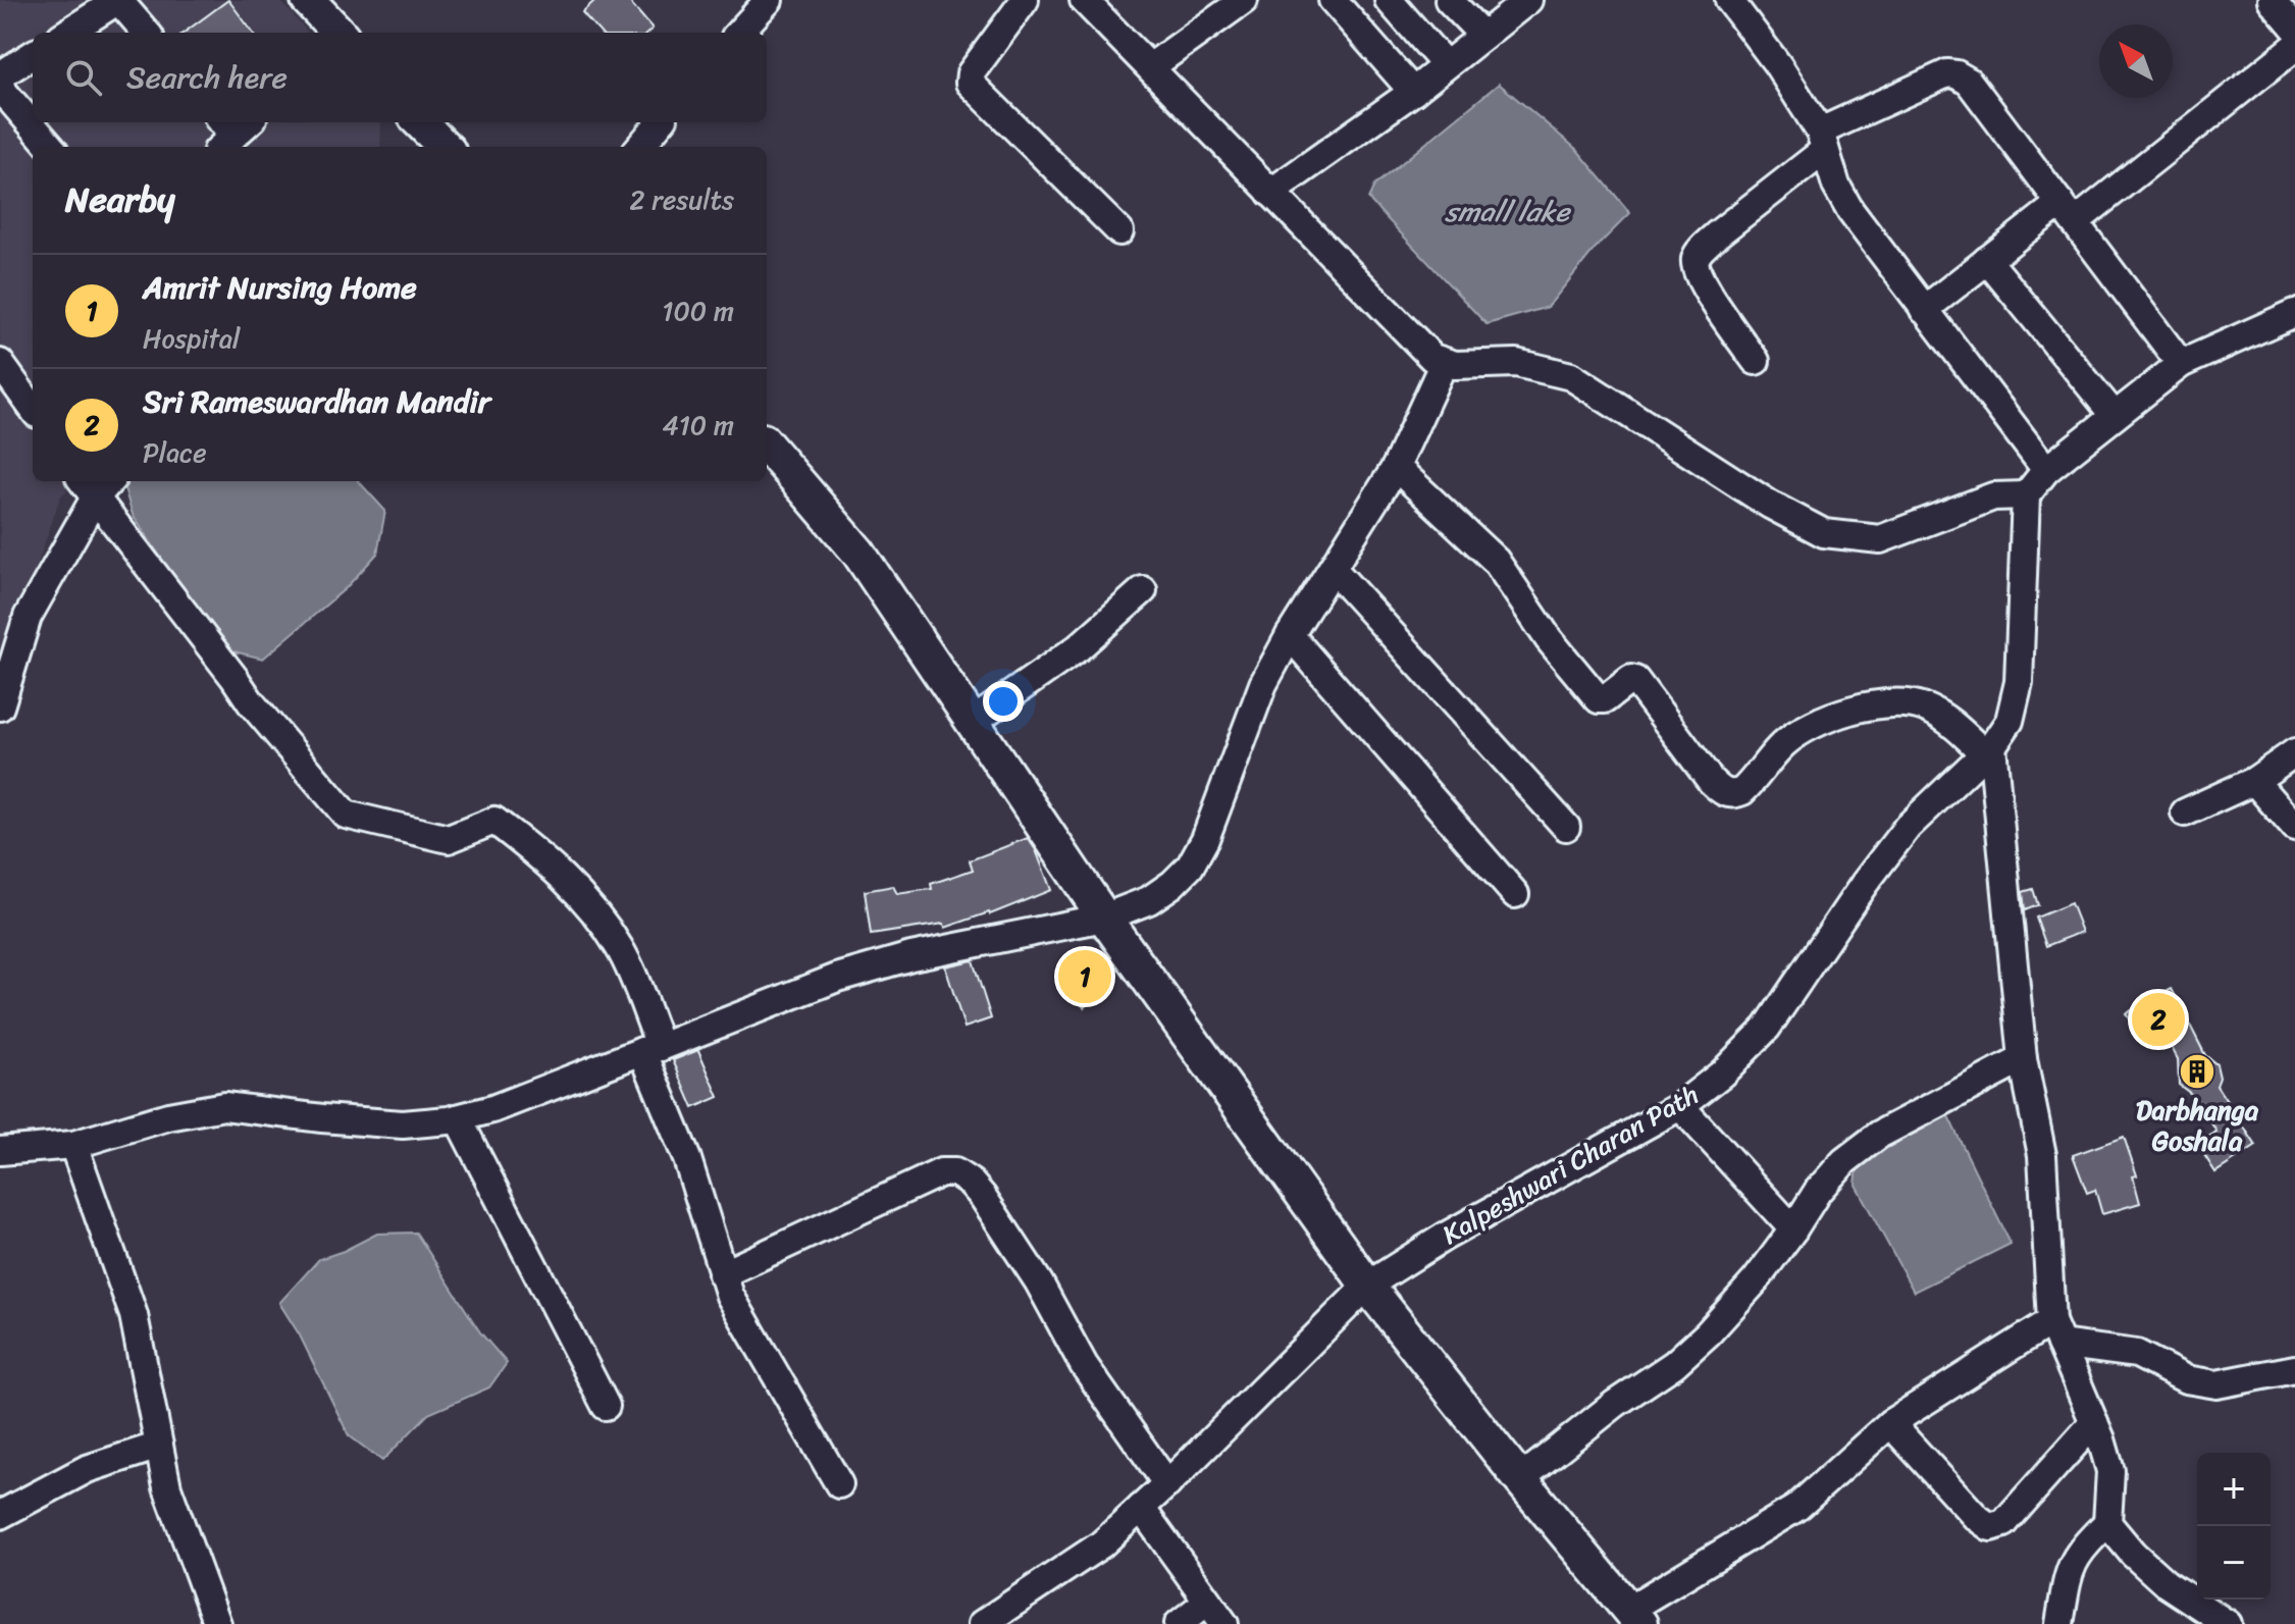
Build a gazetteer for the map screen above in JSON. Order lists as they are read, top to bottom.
{
  "streets": {
    "street": ["Kalpeshwari Charan Path"]
  },
  "water": ["small lake"],
  "places": {
    "building": ["Darbhanga Goshala"]
  },
  "north": "top left",
  "page": {
    "search": "Search here",
    "heading": ["Nearby", "2 results"],
    "list": [
      {
        "mark": "1",
        "name": "Amrit Nursing Home",
        "note": "Hospital",
        "value": "100 m"
      },
      {
        "mark": "2",
        "name": "Sri Rameswardhan Mandir",
        "note": "Place",
        "value": "410 m"
      }
    ],
    "pins": ["1", "2"],
    "map_buttons": ["+", "−"]
  }
}
